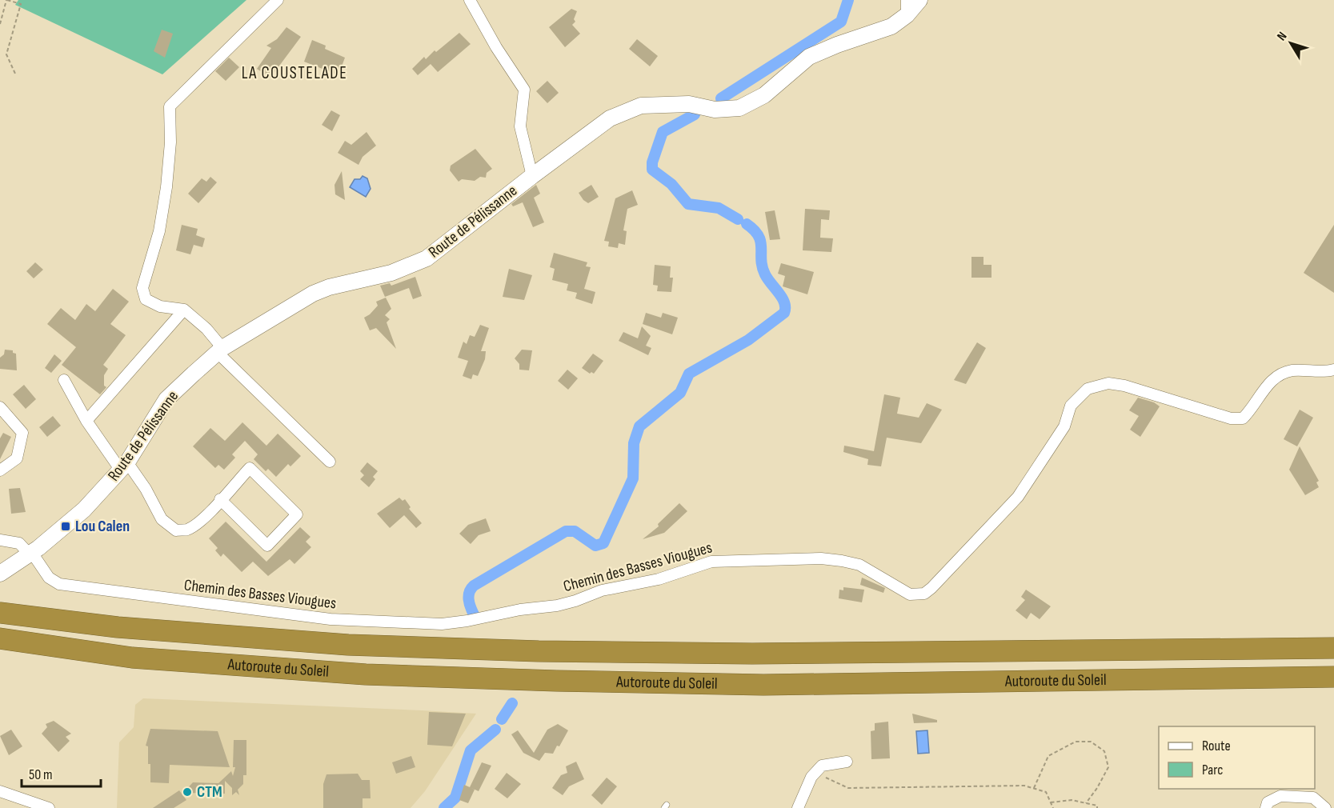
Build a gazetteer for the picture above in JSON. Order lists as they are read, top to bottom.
{
  "streets": {
    "highway": ["Autoroute du Soleil"],
    "street": ["Route de Pélissanne", "Chemin des Basses Viougues"]
  },
  "crossings": [
    ["Route de Pélissanne", "Chemin des Basses Viougues"]
  ],
  "districts": ["LA COUSTELADE"],
  "places": {
    "transit": ["Lou Calen"],
    "other": ["CTM"]
  },
  "legend": ["Route", "Parc"],
  "scale_bar": "50 m",
  "north": "top left"
}
